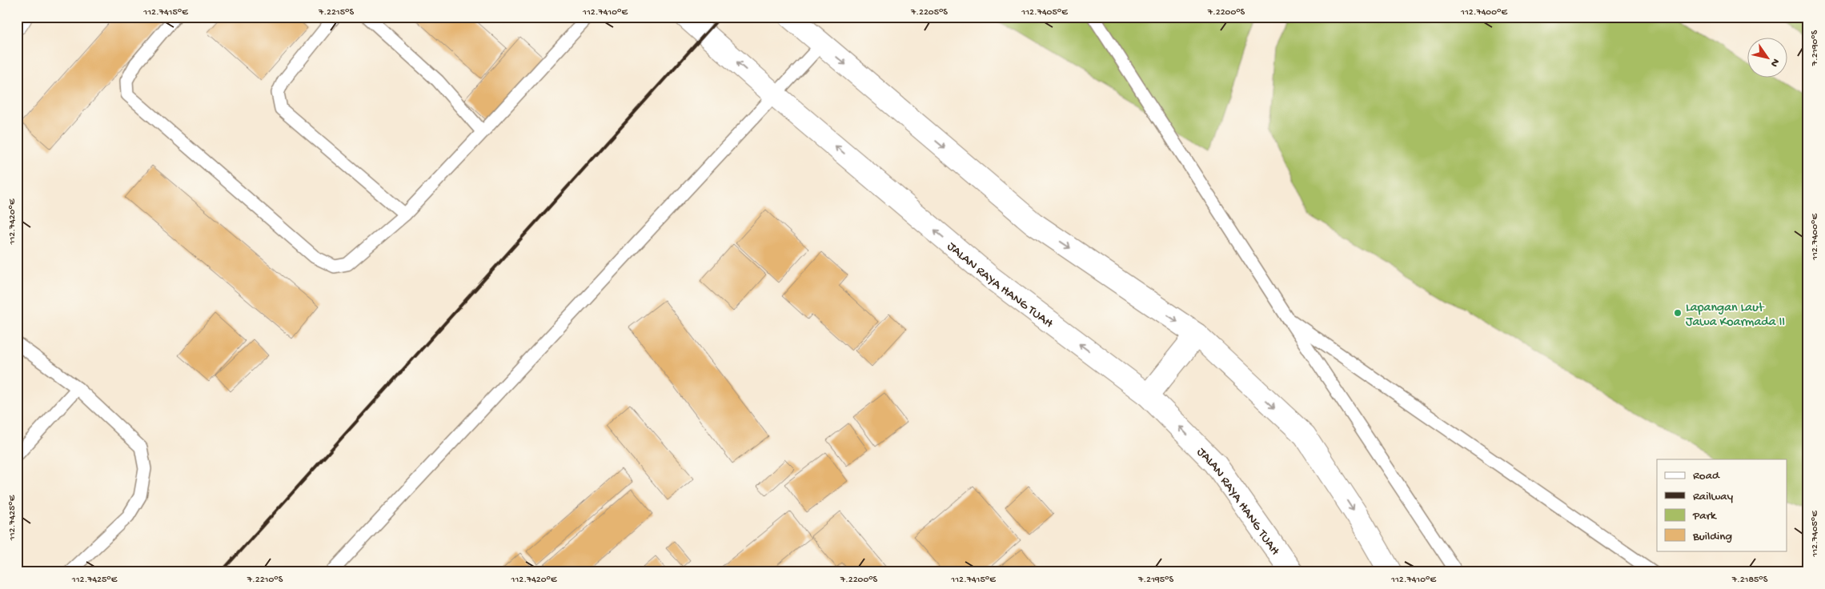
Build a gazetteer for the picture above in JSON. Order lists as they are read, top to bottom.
{
  "streets": {
    "street": ["JALAN RAYA HANG TUAH"]
  },
  "places": ["Lapangan Laut Jawa Koarmada II"],
  "legend": [
    "Road",
    "Railway",
    "Park",
    "Building"
  ],
  "north": "bottom right",
  "coordinates": [
    "112.7415°E",
    "7.2215°S",
    "112.7410°E",
    "7.2205°S",
    "112.7405°E",
    "7.2200°S",
    "112.7400°E",
    "7.2190°S",
    "112.7420°E",
    "112.7425°E",
    "7.2210°S",
    "7.2195°S",
    "7.2185°S"
  ]
}
